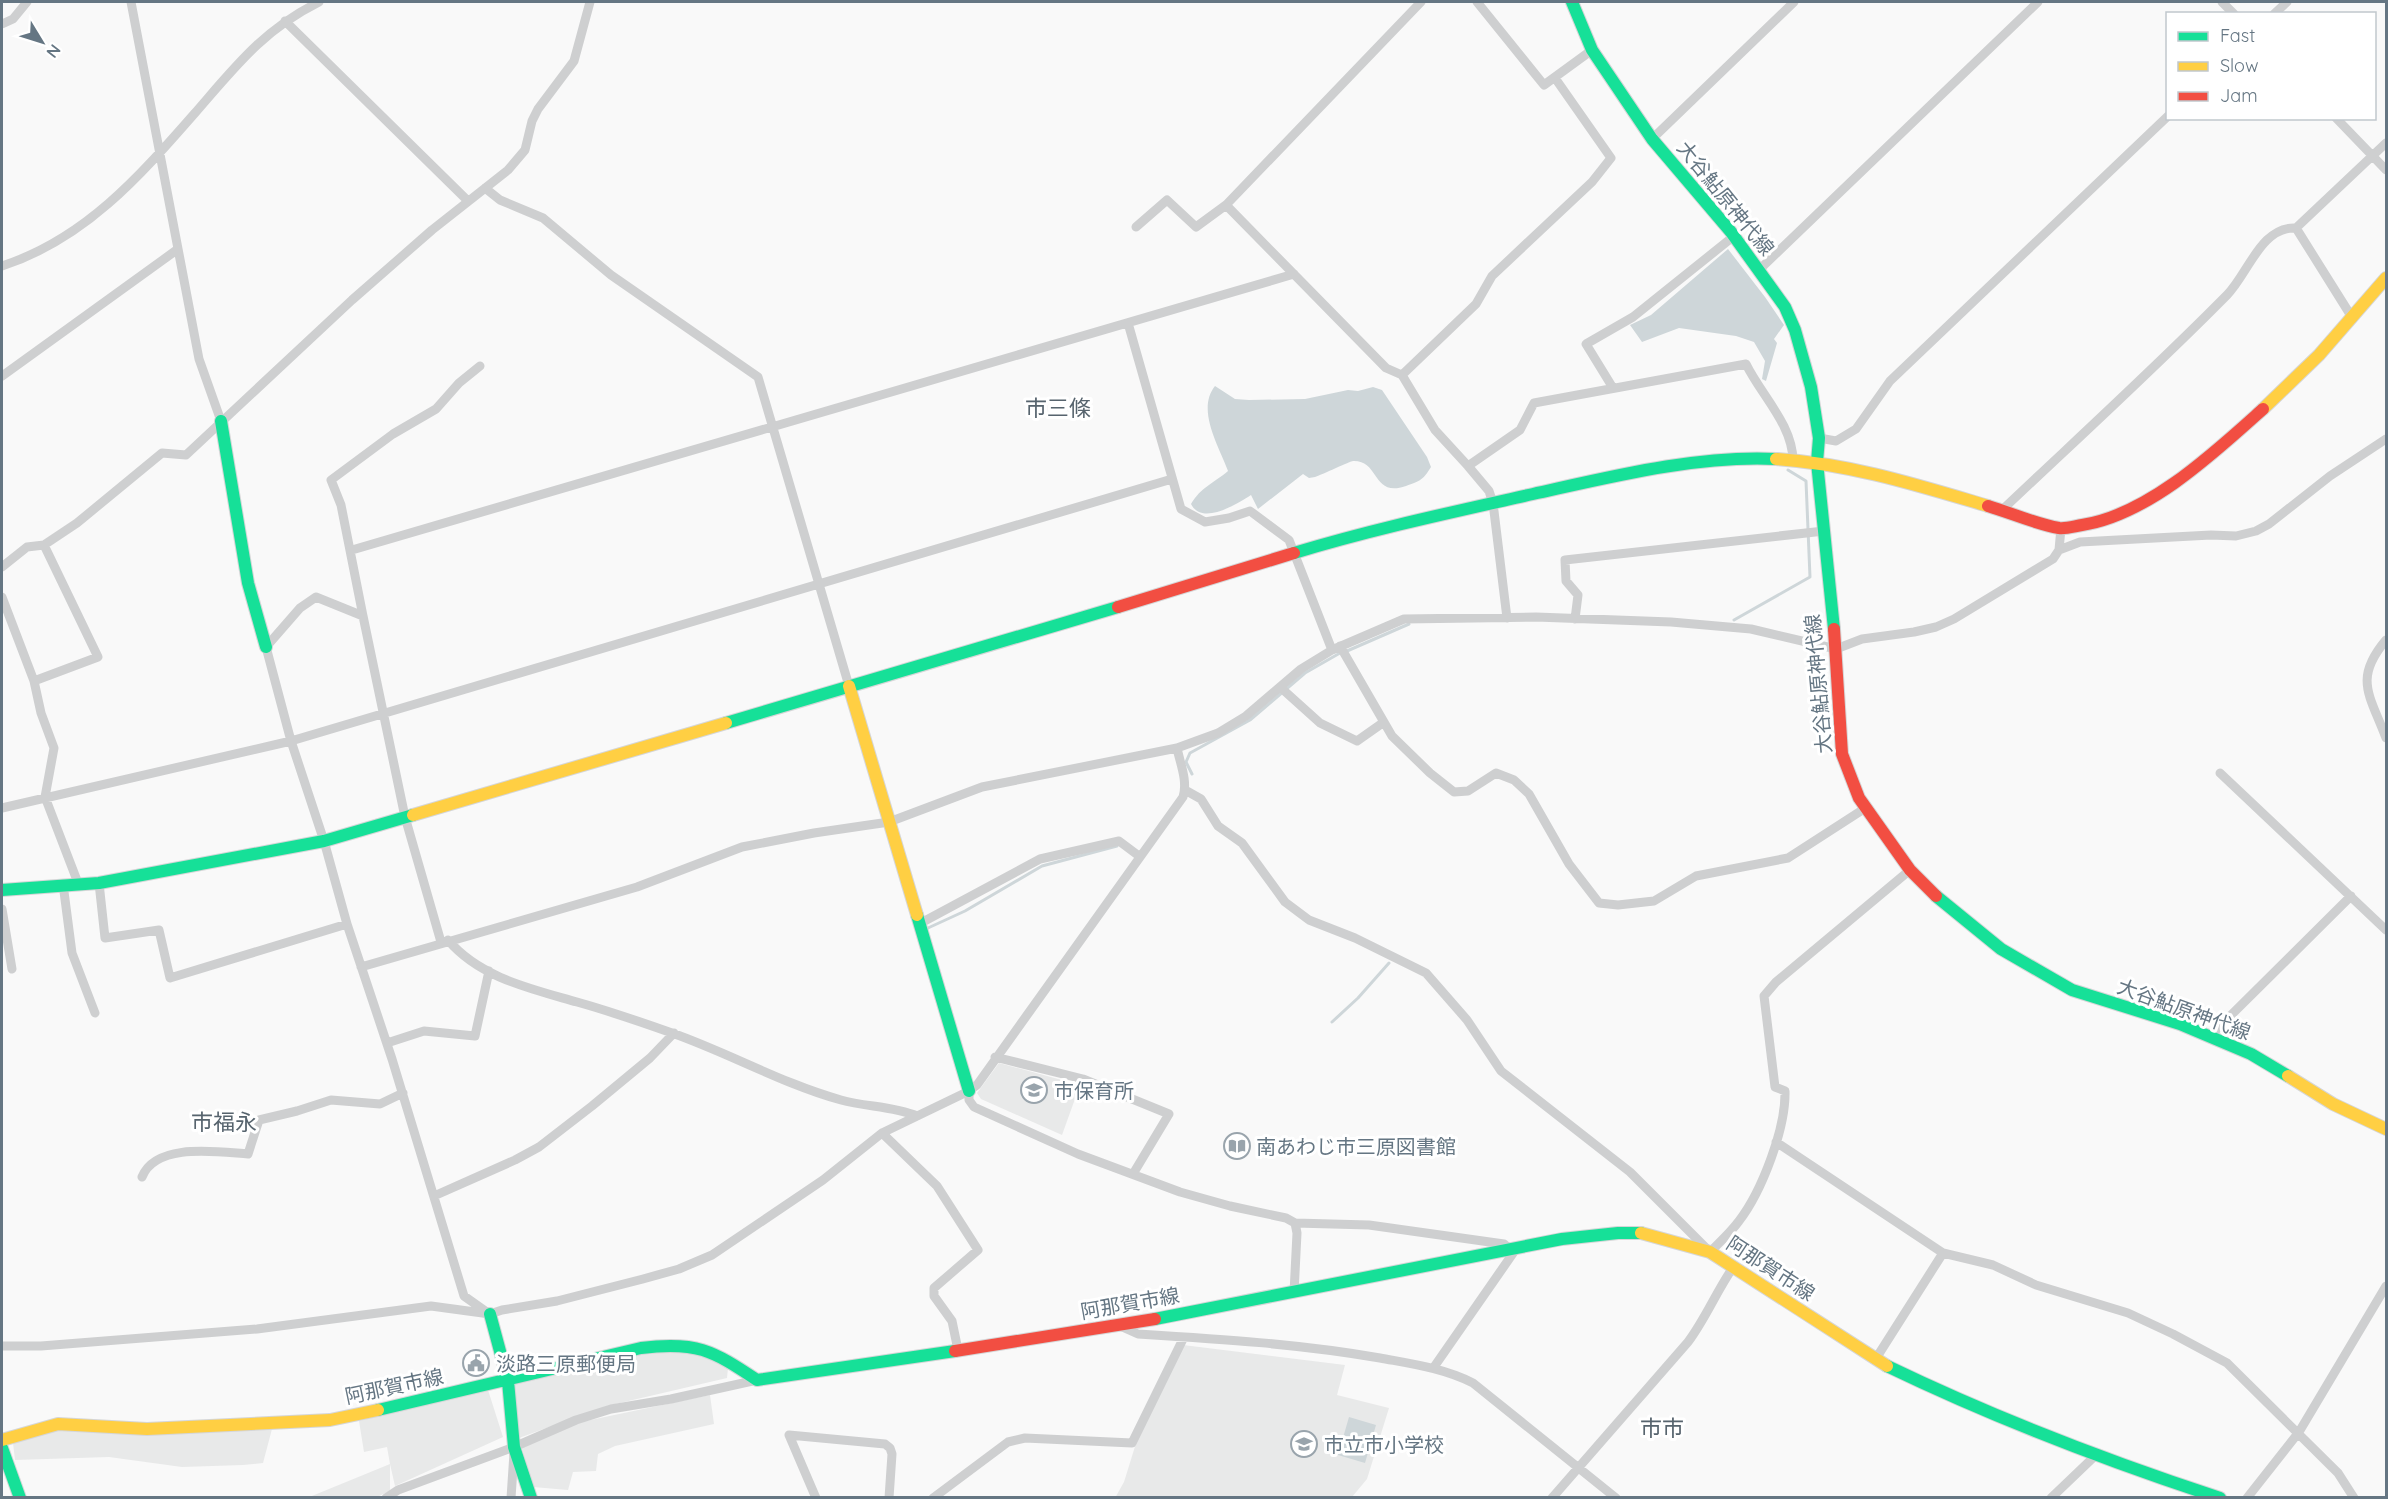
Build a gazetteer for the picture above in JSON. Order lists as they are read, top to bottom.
{
  "streets": {
    "main road": ["大谷鮎原神代線", "阿那賀市線"]
  },
  "districts": ["市三條", "市福永", "市市"],
  "places": {
    "school or university": ["市保育所", "市立市小学校"],
    "library": ["南あわじ市三原図書館"],
    "public building": ["淡路三原郵便局"]
  },
  "legend": ["Fast", "Slow", "Jam"],
  "north": "bottom right"
}
